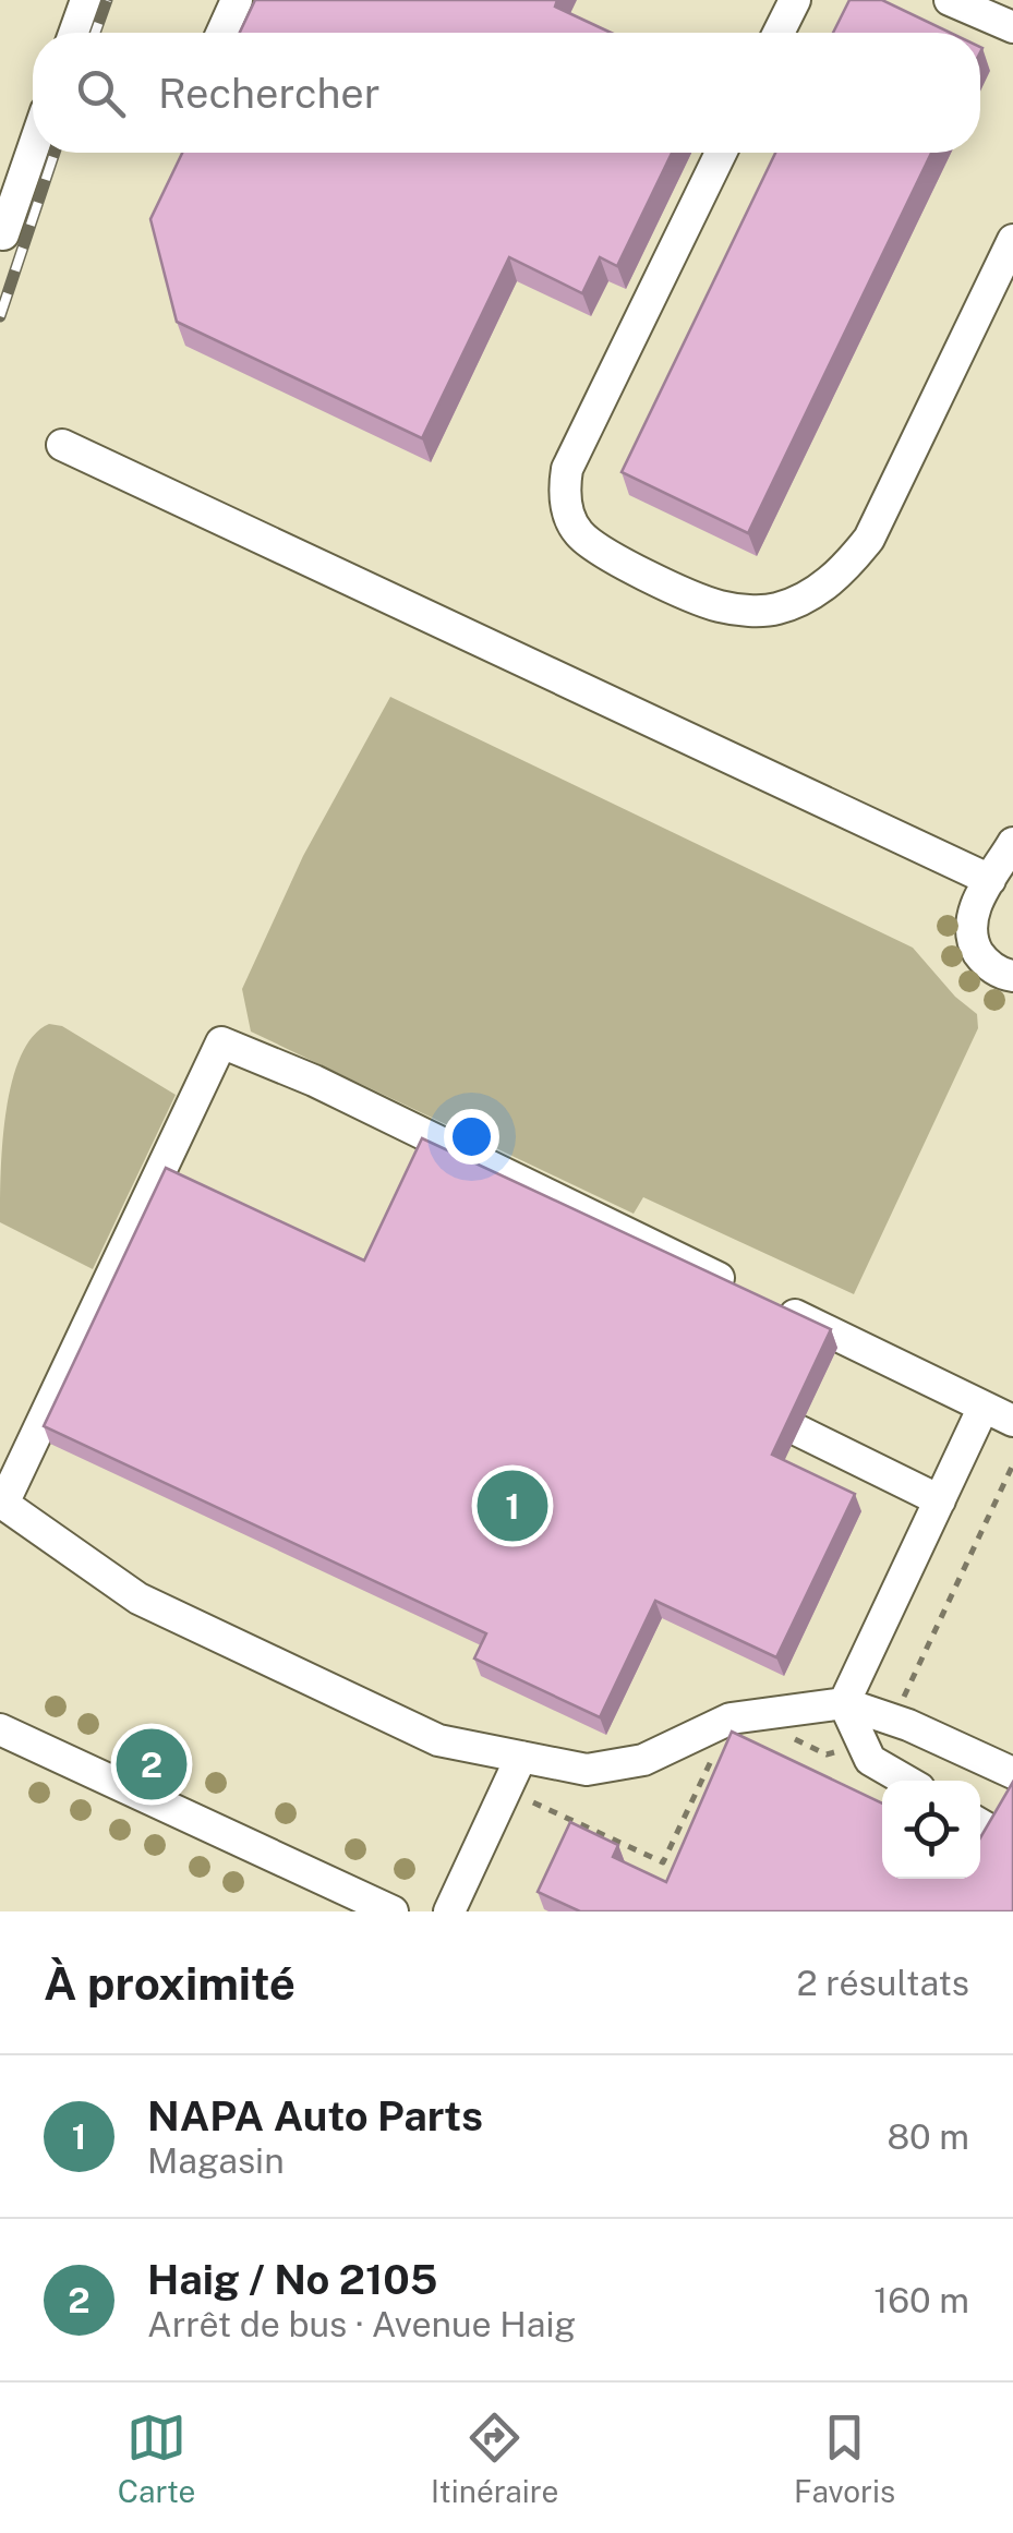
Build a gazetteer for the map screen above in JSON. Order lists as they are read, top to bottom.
{
  "page": {
    "search": "Rechercher",
    "pins": ["1", "2"],
    "heading": ["À proximité", "2 résultats"],
    "list": [
      {
        "mark": "1",
        "name": "NAPA Auto Parts",
        "note": "Magasin",
        "value": "80 m"
      },
      {
        "mark": "2",
        "name": "Haig / No 2105",
        "note": "Arrêt de bus · Avenue Haig",
        "value": "160 m"
      }
    ],
    "nav": ["Carte", "Itinéraire", "Favoris"]
  }
}
